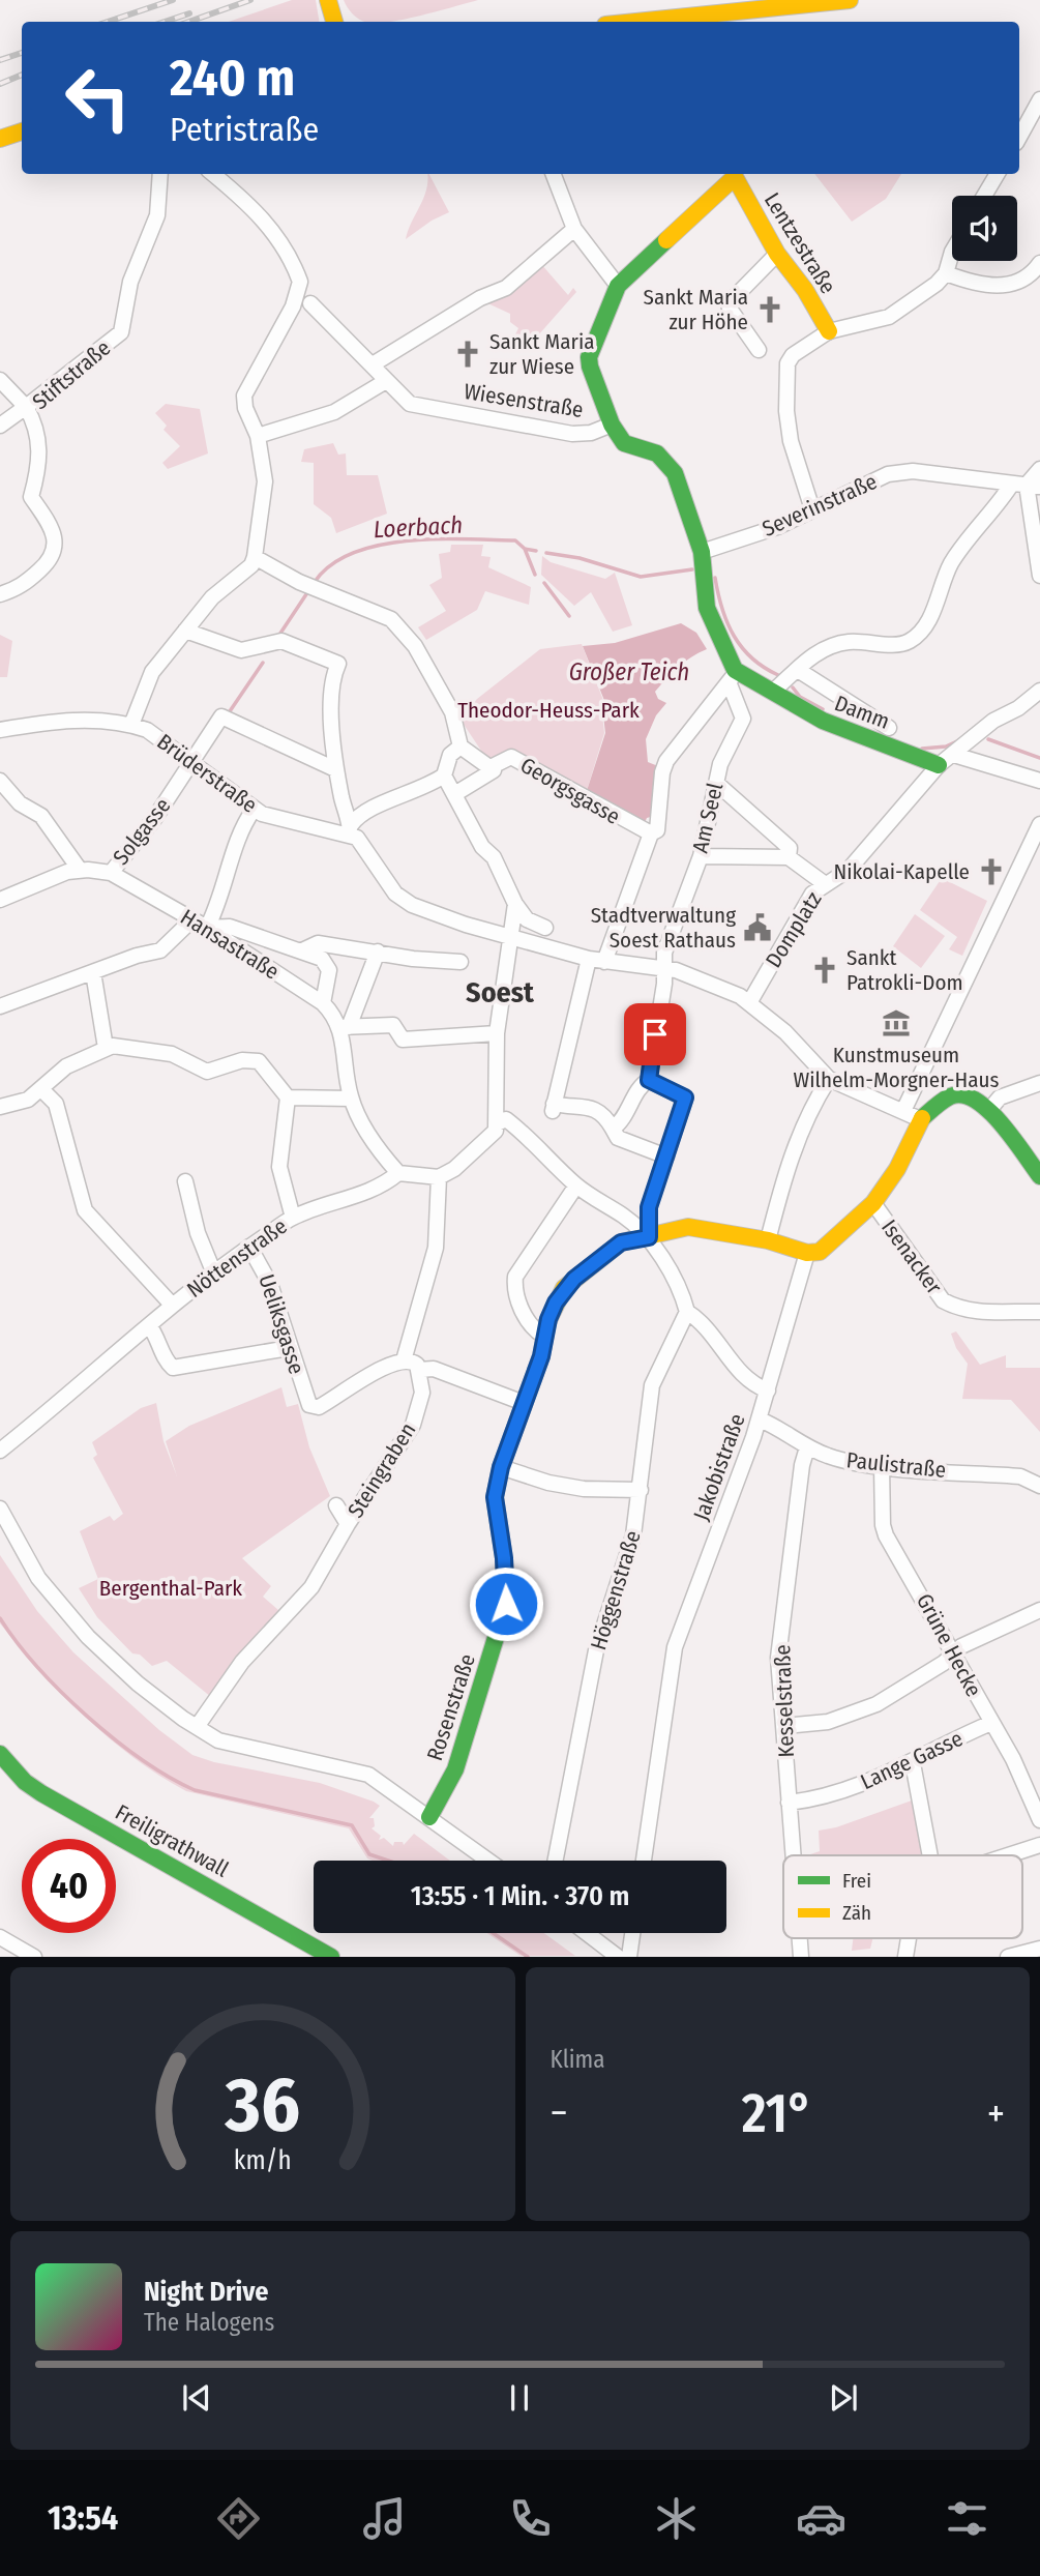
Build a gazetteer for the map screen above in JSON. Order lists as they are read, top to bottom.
{
  "streets": {
    "street": [
      "Lentzestraße",
      "Stiftstraße",
      "Wiesenstraße",
      "Severinstraße",
      "Damm",
      "Brüderstraße",
      "Georgsgasse",
      "Am Seel",
      "Solgasse",
      "Domplatz",
      "Hansastraße",
      "Isenacker",
      "Nöttenstraße",
      "Ueliksgasse",
      "Paulistraße",
      "Jakobistraße",
      "Steingraben",
      "Höggenstraße",
      "Grüne Hecke",
      "Kesselstraße",
      "Rosenstraße",
      "Lange Gasse",
      "Freiligrathwall"
    ]
  },
  "crossings": [
    ["Wiesenstraße", "Severinstraße"],
    ["Wiesenstraße", "Am Seel"],
    ["Damm", "Domplatz"],
    ["Brüderstraße", "Solgasse"],
    ["Solgasse", "Hansastraße"],
    ["Nöttenstraße", "Ueliksgasse"],
    ["Paulistraße", "Jakobistraße"],
    ["Paulistraße", "Grüne Hecke"],
    ["Paulistraße", "Kesselstraße"],
    ["Jakobistraße", "Rosenstraße"],
    ["Grüne Hecke", "Lange Gasse"],
    ["Kesselstraße", "Lange Gasse"]
  ],
  "districts": ["Soest"],
  "water": ["Loerbach", "Großer Teich"],
  "parks": ["Theodor-Heuss-Park", "Bergenthal-Park"],
  "places": {
    "church": [
      "Sankt Maria zur Höhe",
      "Sankt Maria zur Wiese",
      "Nikolai-Kapelle",
      "Sankt Patrokli-Dom"
    ],
    "public building": ["Stadtverwaltung Soest Rathaus"],
    "museum": ["Kunstmuseum Wilhelm-Morgner-Haus"]
  },
  "legend": ["Frei", "Zäh"],
  "page": {
    "turn": ["240 m", "Petristraße"],
    "limit": "40",
    "trip": "13:55 · 1 Min. · 370 m",
    "tile": "Klima",
    "heat": ["−", "21°", "+"],
    "song": ["Night Drive", "The Halogens"],
    "tabs": "13:54",
    "gauge": ["36", "km/h"]
  }
}
